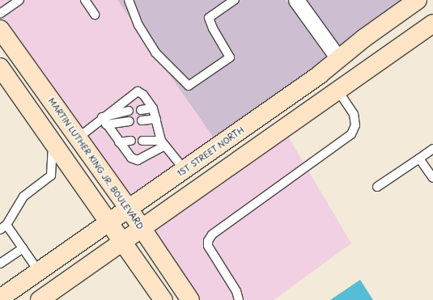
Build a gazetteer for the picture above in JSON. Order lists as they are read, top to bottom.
{
  "streets": {
    "main road": ["1ST STREET NORTH", "MARTIN LUTHER KING JR. BOULEVARD"]
  },
  "crossings": [
    ["1ST STREET NORTH", "MARTIN LUTHER KING JR. BOULEVARD"]
  ]
}
